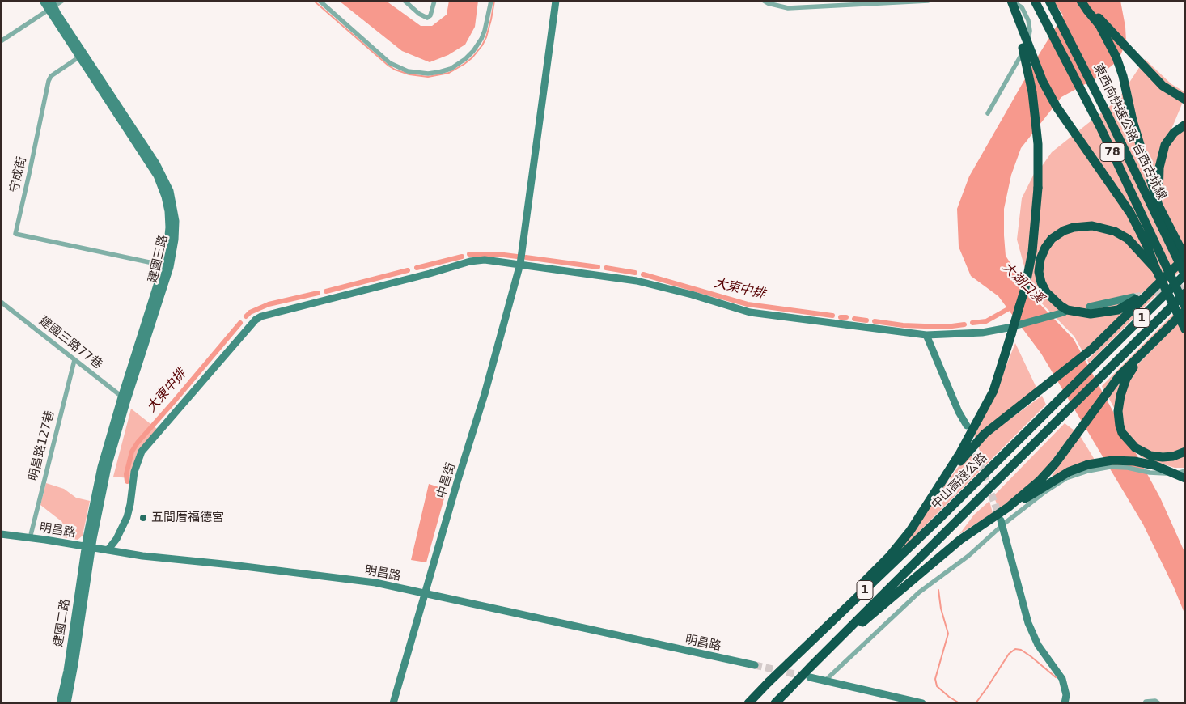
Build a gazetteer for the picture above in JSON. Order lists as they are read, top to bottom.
{
  "streets": {
    "highway": [
      "東西向快速公路 台西古坑線",
      "78",
      "1",
      "中山高速公路"
    ],
    "street": [
      "守成街",
      "建國三路",
      "建國三路77巷",
      "明昌路127巷",
      "中昌街",
      "明昌路",
      "建國二路"
    ]
  },
  "crossings": [
    ["東西向快速公路 台西古坑線", "中山高速公路"],
    ["守成街", "建國三路"],
    ["建國三路", "建國三路77巷"],
    ["建國三路", "明昌路"],
    ["建國三路", "建國二路"],
    ["建國三路77巷", "明昌路127巷"],
    ["明昌路127巷", "明昌路"],
    ["中昌街", "明昌路"],
    ["明昌路", "建國二路"]
  ],
  "water": ["大湖口溪", "大東中排"],
  "places": ["五間厝福德宮"]
}
